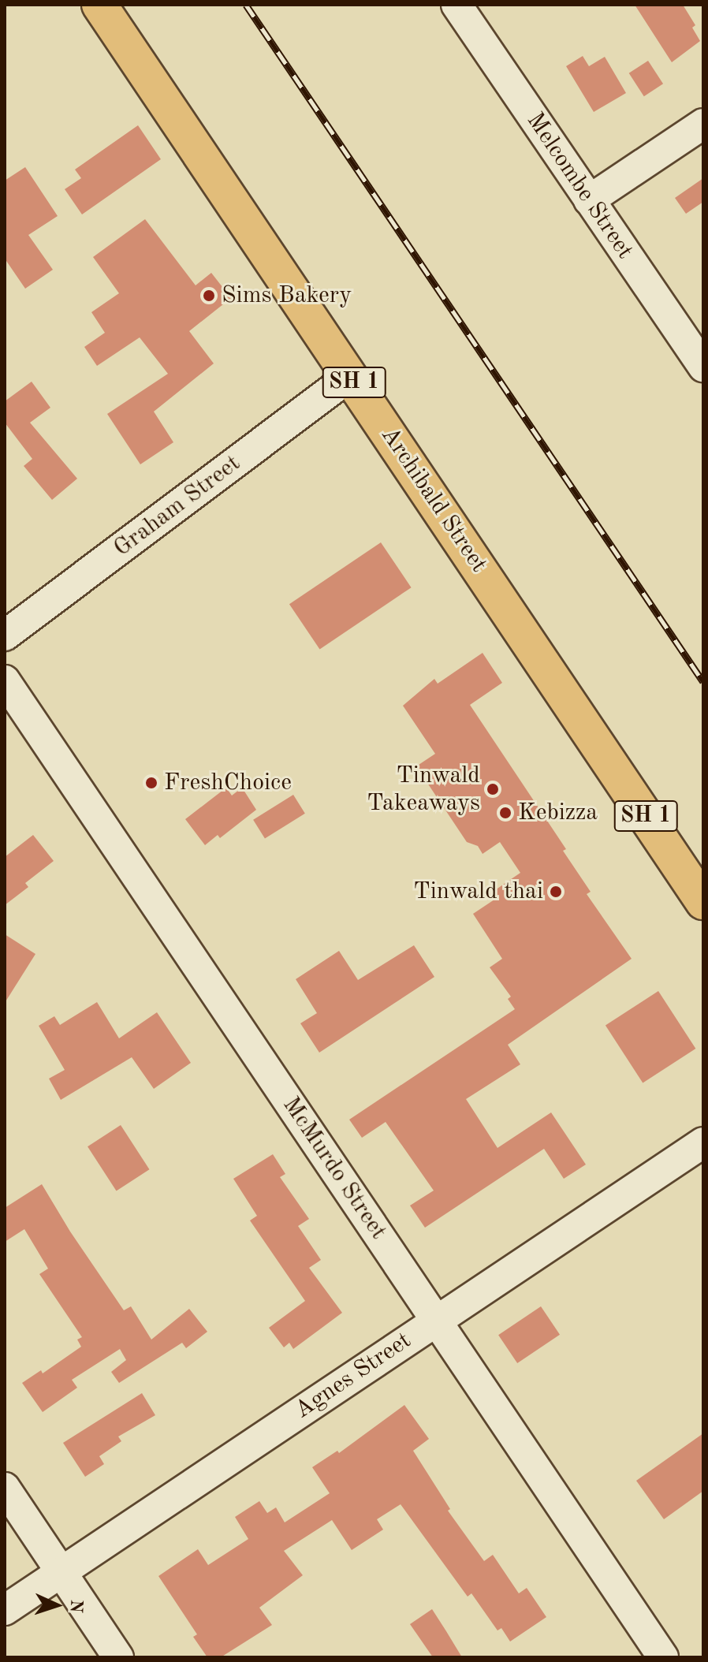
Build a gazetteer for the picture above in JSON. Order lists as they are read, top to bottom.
{
  "streets": {
    "highway": ["SH 1", "Archibald Street"],
    "street": [
      "Melcombe Street",
      "Graham Street",
      "McMurdo Street",
      "Agnes Street"
    ]
  },
  "crossings": [
    ["Archibald Street", "Graham Street"],
    ["McMurdo Street", "Agnes Street"]
  ],
  "places": [
    "Sims Bakery",
    "FreshChoice",
    "Tinwald Takeaways",
    "Kebizza",
    "Tinwald thai"
  ],
  "north": "right"
}
